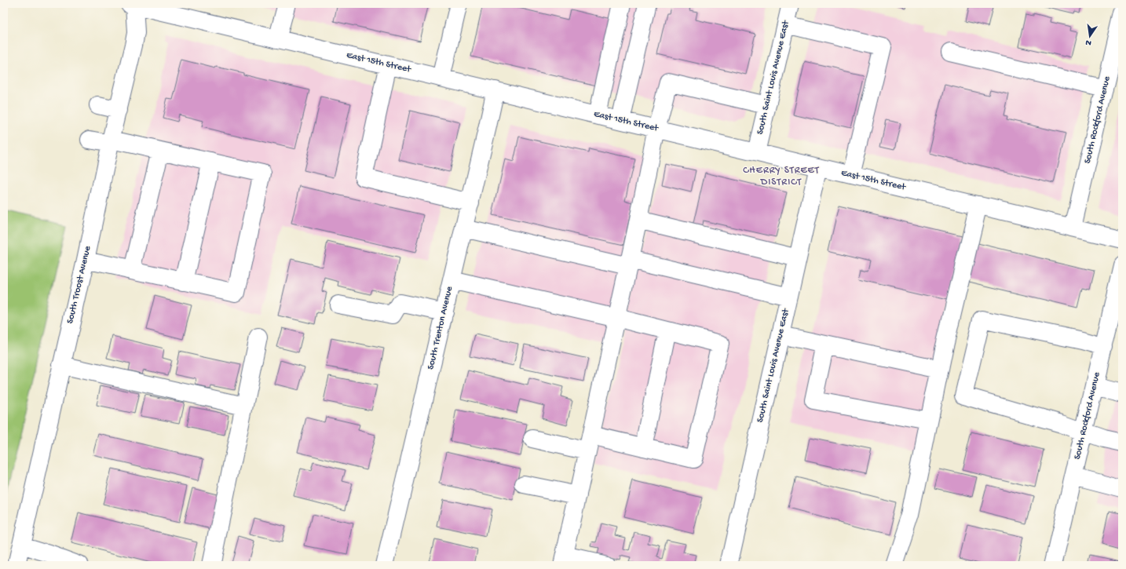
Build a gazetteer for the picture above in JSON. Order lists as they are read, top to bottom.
{
  "streets": {
    "street": [
      "East 15th Street",
      "South Saint Louis Avenue East",
      "South Rockford Avenue",
      "South Troost Avenue",
      "South Trenton Avenue"
    ]
  },
  "crossings": [
    ["East 15th Street", "South Saint Louis Avenue East"],
    ["East 15th Street", "South Rockford Avenue"],
    ["East 15th Street", "South Troost Avenue"],
    ["East 15th Street", "South Trenton Avenue"]
  ],
  "districts": ["CHERRY STREET DISTRICT"],
  "north": "bottom"
}
